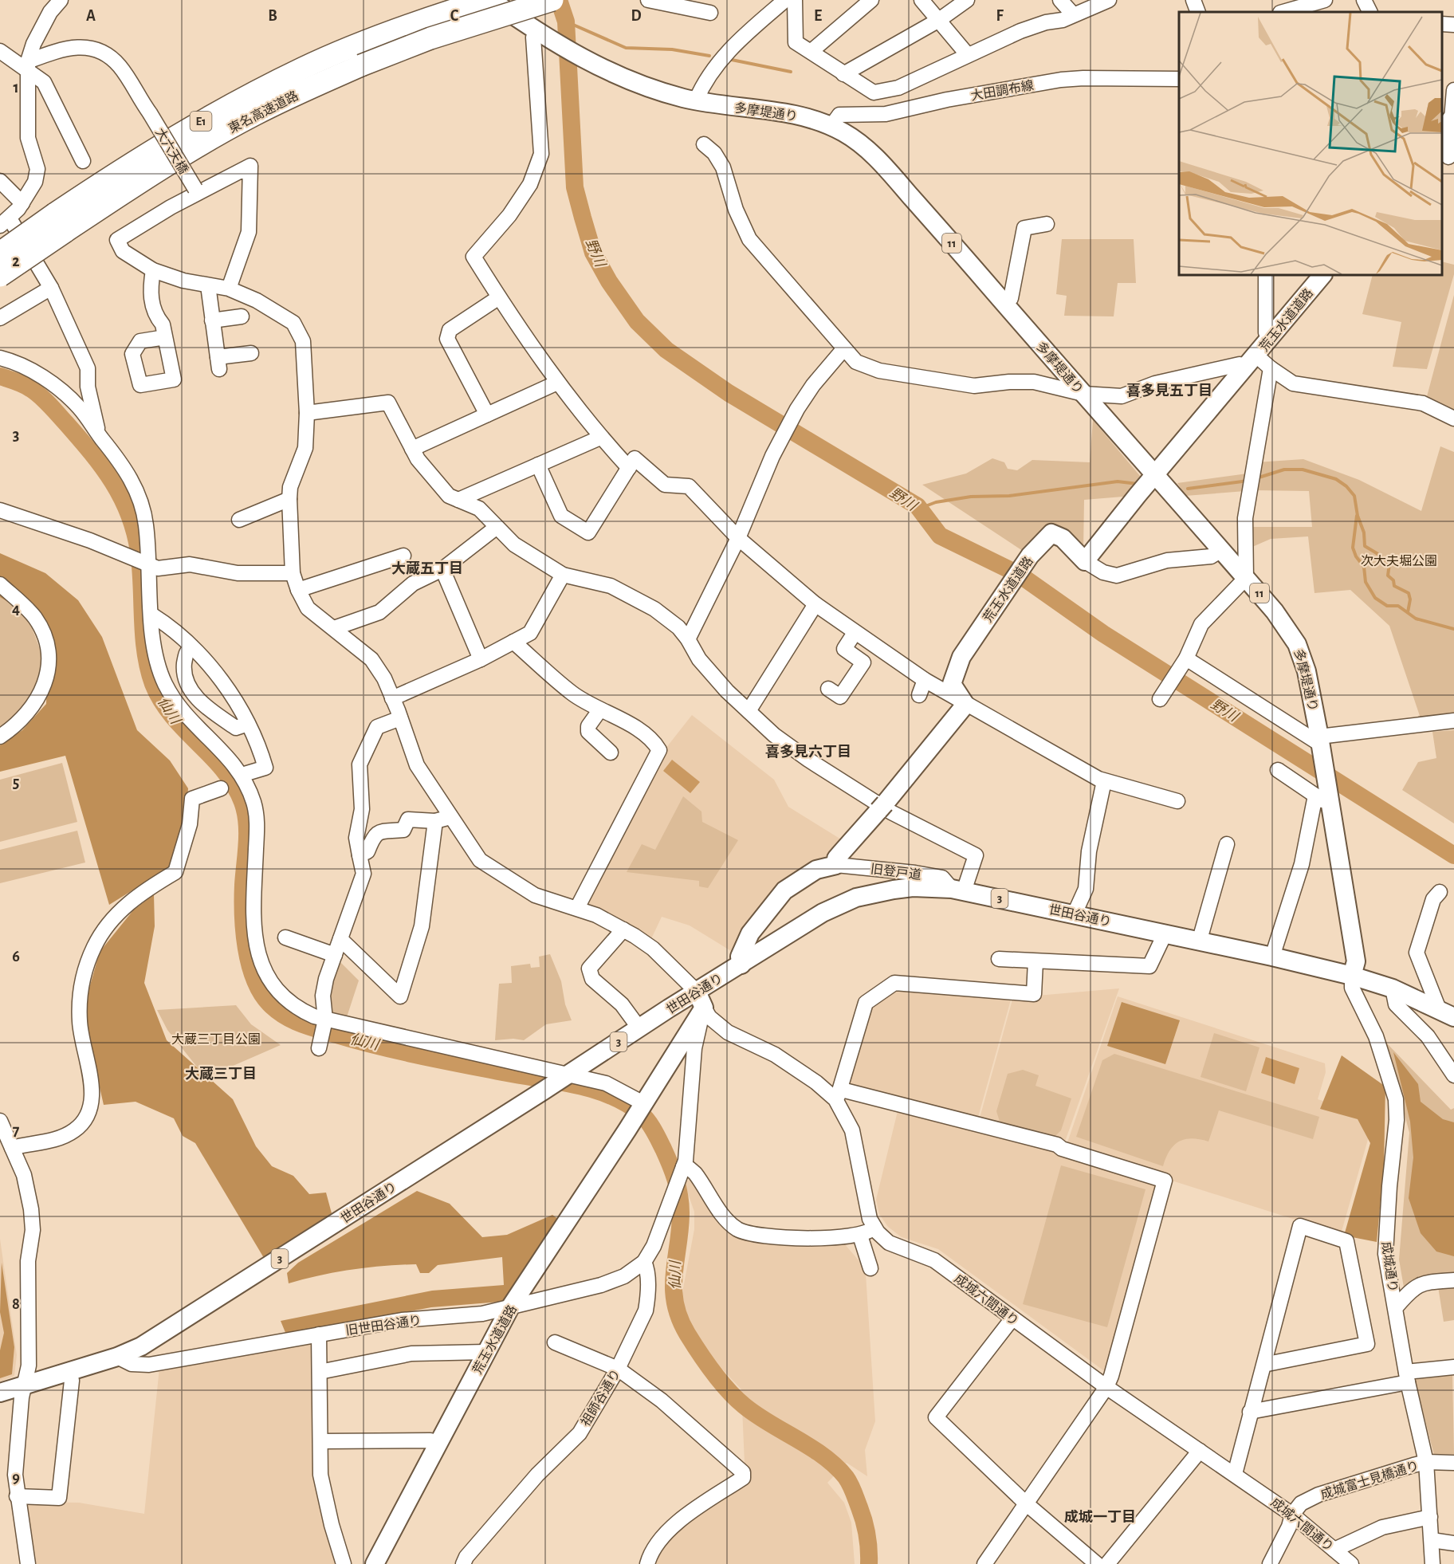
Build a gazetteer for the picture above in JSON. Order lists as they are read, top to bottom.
{
  "streets": {
    "highway": ["東名高速道路", "E1"],
    "main road": [
      "多摩堤通り",
      "11",
      "荒玉水道道路",
      "3",
      "世田谷通り"
    ],
    "street": [
      "大田調布線",
      "大六天橋",
      "旧登戸道",
      "成城通り",
      "成城六間通り",
      "旧世田谷通り",
      "祖師谷通り",
      "成城富士見橋通り"
    ]
  },
  "crossings": [
    ["大田調布線", "多摩堤通り"],
    ["多摩堤通り", "荒玉水道道路"],
    ["多摩堤通り", "世田谷通り"],
    ["多摩堤通り", "成城通り"],
    ["大六天橋", "成城六間通り"],
    ["荒玉水道道路", "旧世田谷通り"],
    ["旧登戸道", "世田谷通り"],
    ["世田谷通り", "成城通り"],
    ["世田谷通り", "成城六間通り"],
    ["世田谷通り", "旧世田谷通り"],
    ["成城通り", "成城富士見橋通り"],
    ["成城六間通り", "成城富士見橋通り"],
    ["旧世田谷通り", "祖師谷通り"]
  ],
  "districts": [
    "喜多見五丁目",
    "大蔵五丁目",
    "喜多見六丁目",
    "大蔵三丁目",
    "成城一丁目"
  ],
  "water": ["野川", "仙川"],
  "parks": ["次大夫堀公園", "大蔵三丁目公園"],
  "grid": {
    "columns": [
      "A",
      "B",
      "C",
      "D",
      "E",
      "F"
    ],
    "rows": [
      "1",
      "2",
      "3",
      "4",
      "5",
      "6",
      "7",
      "8",
      "9"
    ]
  }
}
